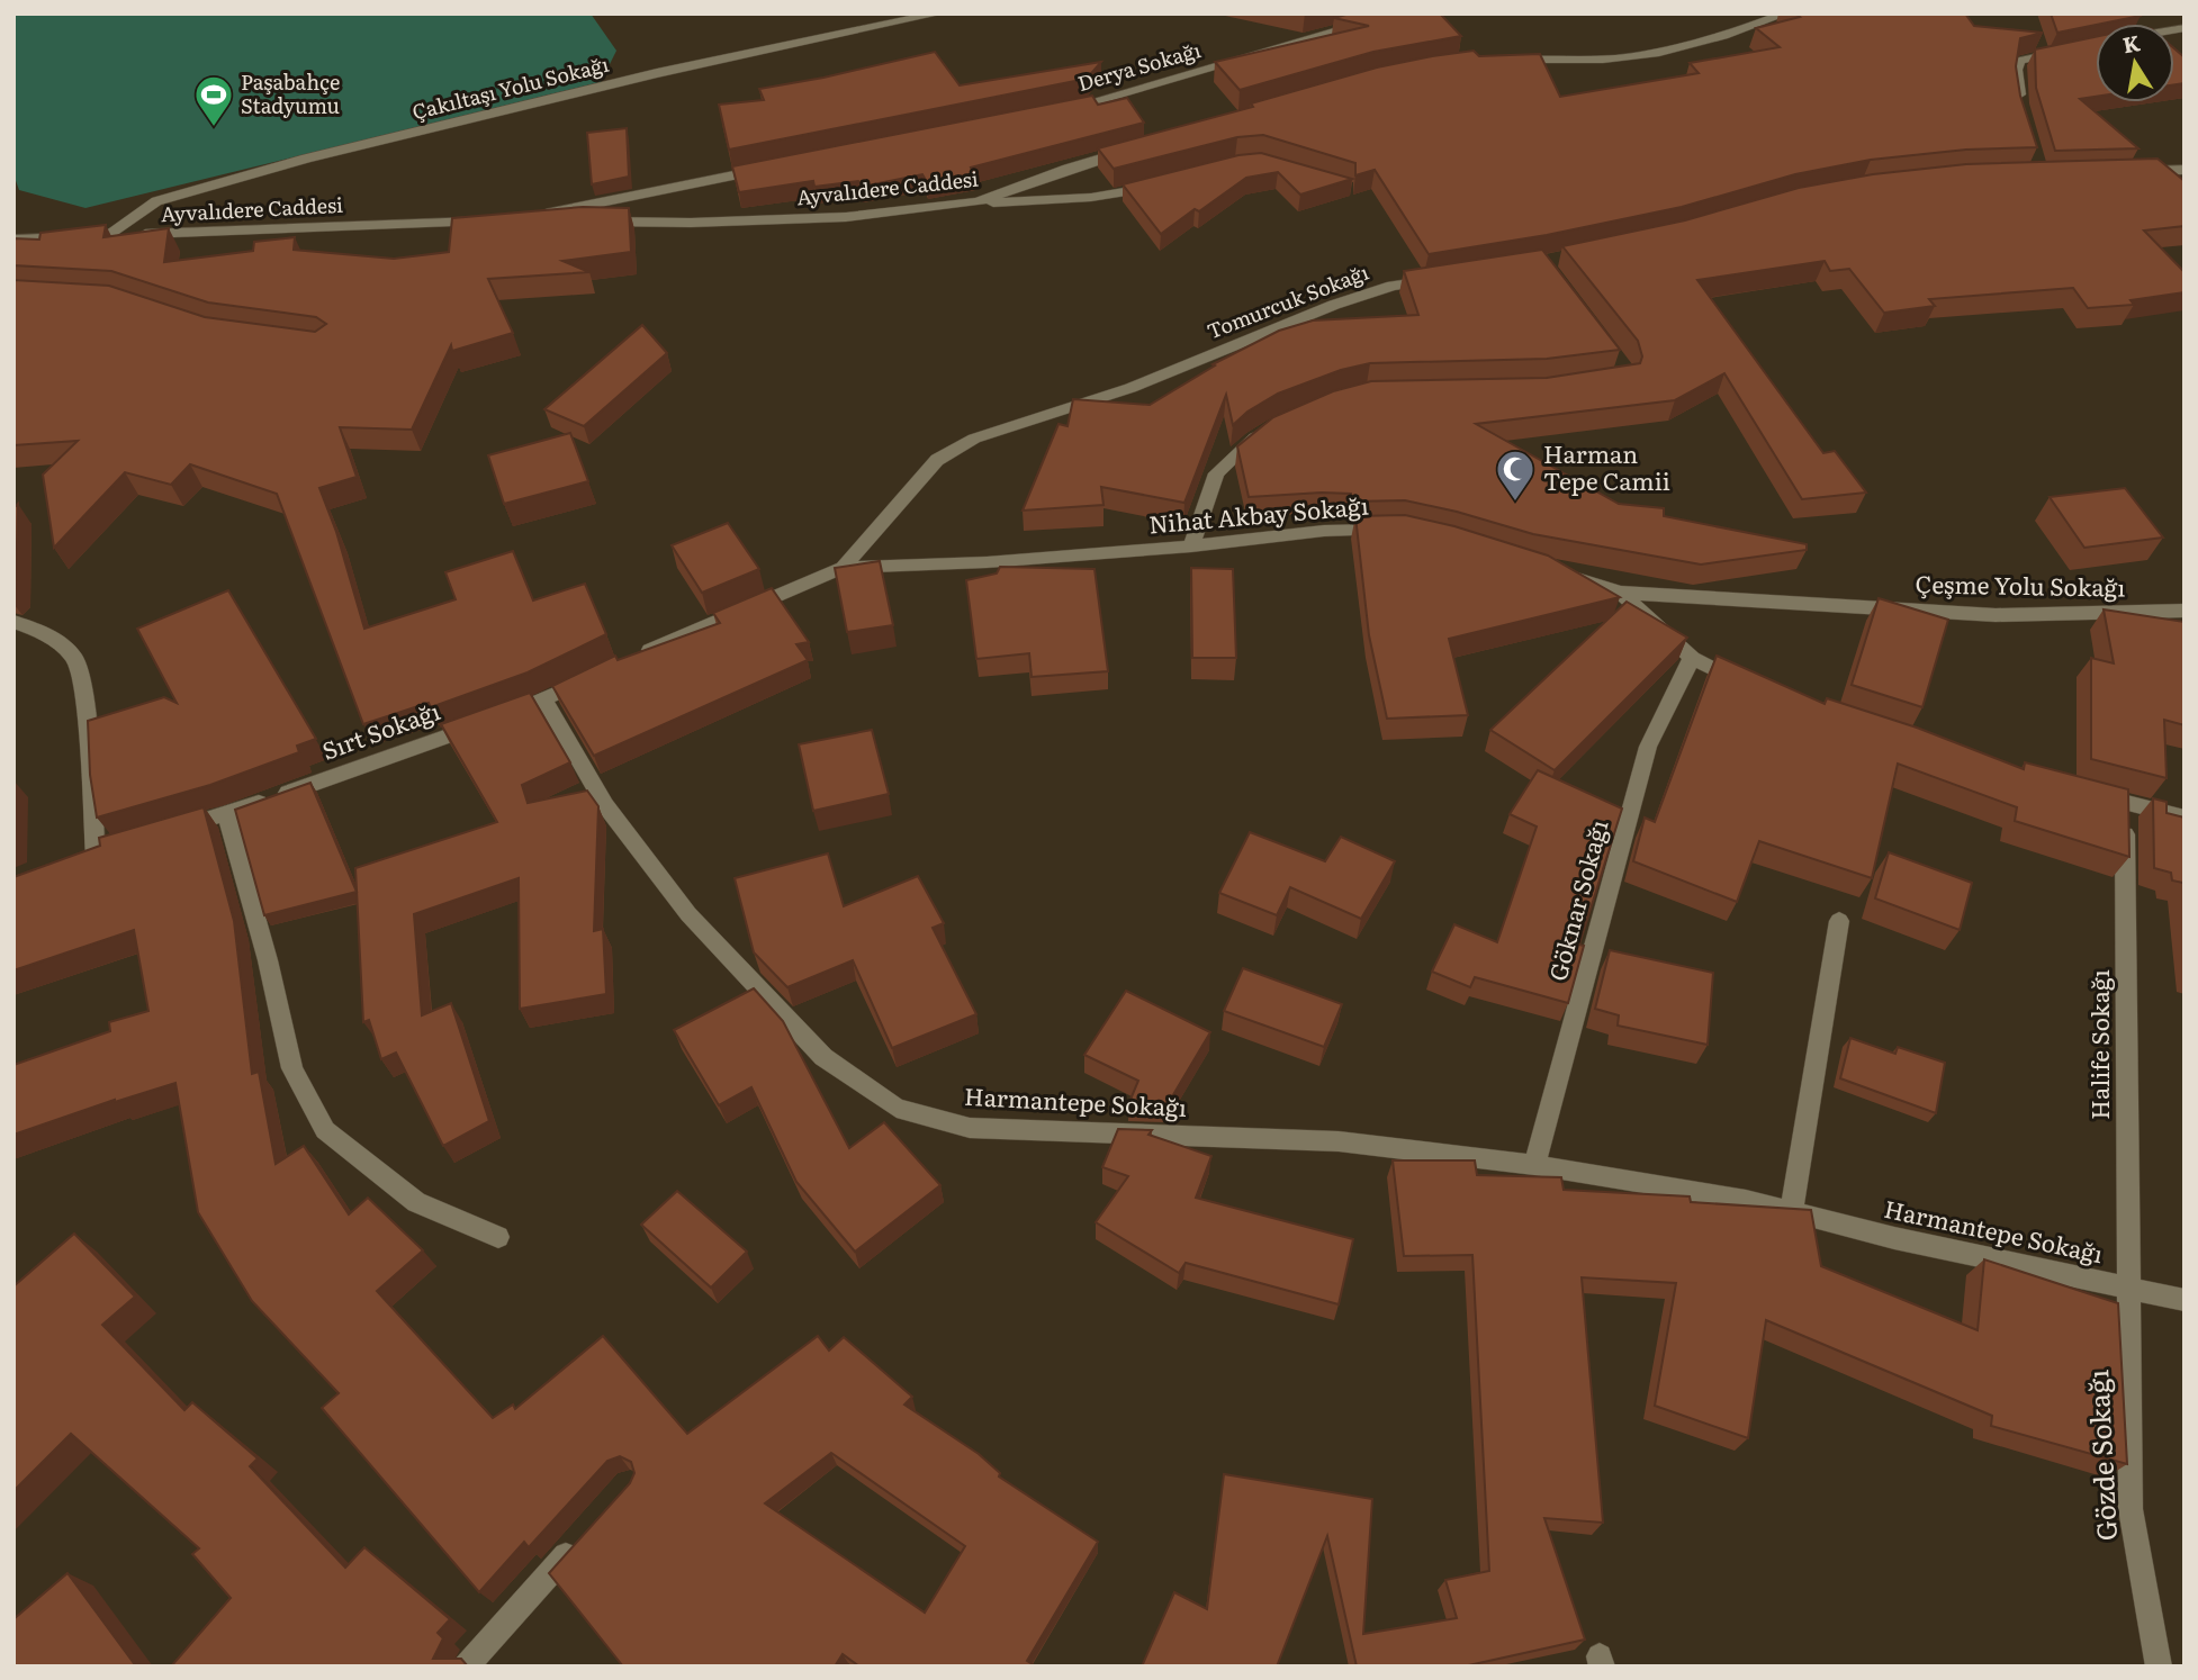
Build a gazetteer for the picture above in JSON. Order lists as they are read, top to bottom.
{
  "streets": {
    "street": [
      "Derya Sokağı",
      "Çakıltaşı Yolu Sokağı",
      "Ayvalıdere Caddesi",
      "Tomurcuk Sokağı",
      "Nihat Akbay Sokağı",
      "Çeşme Yolu Sokağı",
      "Sırt Sokağı",
      "Göknar Sokağı",
      "Halife Sokağı",
      "Harmantepe Sokağı",
      "Gözde Sokağı"
    ]
  },
  "crossings": [
    ["Çakıltaşı Yolu Sokağı", "Ayvalıdere Caddesi"],
    ["Tomurcuk Sokağı", "Nihat Akbay Sokağı"],
    ["Sırt Sokağı", "Harmantepe Sokağı"],
    ["Göknar Sokağı", "Harmantepe Sokağı"],
    ["Halife Sokağı", "Harmantepe Sokağı"],
    ["Halife Sokağı", "Gözde Sokağı"],
    ["Harmantepe Sokağı", "Gözde Sokağı"]
  ],
  "places": {
    "sports": ["Paşabahçe Stadyumu"],
    "mosque": ["Harman Tepe Camii"]
  },
  "north": "top"
}
